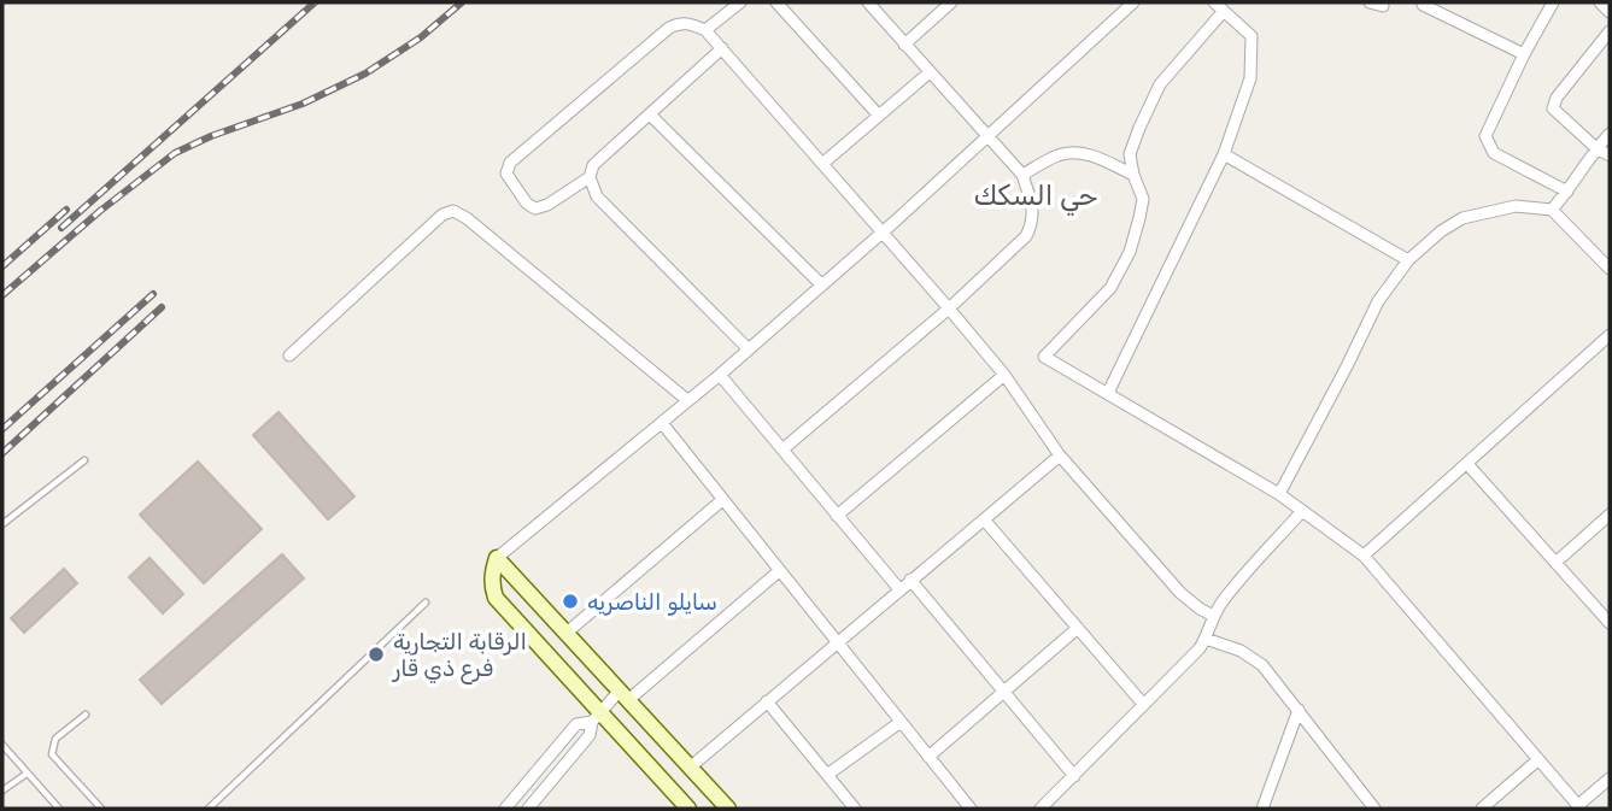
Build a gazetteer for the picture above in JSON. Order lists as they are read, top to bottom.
{
  "districts": ["حي السكك"],
  "places": ["سايلو الناصريه", "الرقابة التجارية فرع ذي قار"]
}
